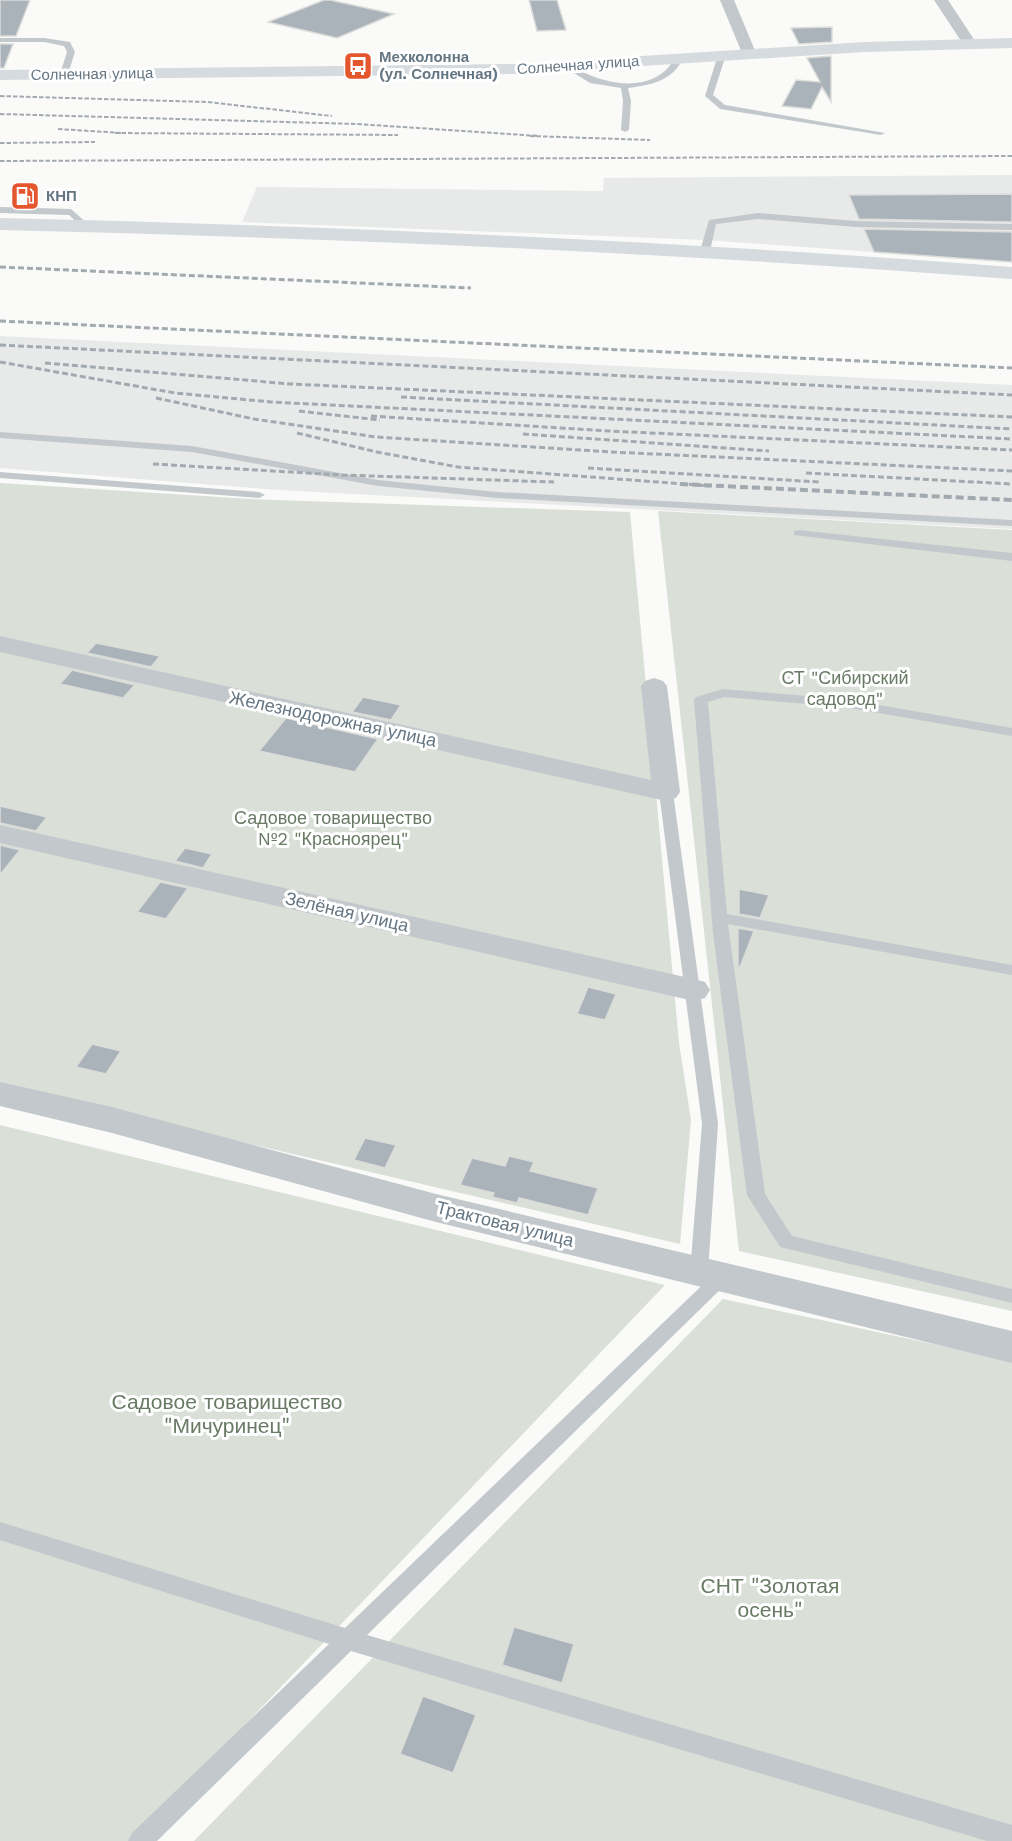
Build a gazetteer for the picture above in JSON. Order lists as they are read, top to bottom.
{
  "streets": {
    "main road": ["Солнечная улица"],
    "street": ["Железнодорожная улица", "Зелёная улица", "Трактовая улица"]
  },
  "parks": [
    "СТ \"Сибирский садовод\"",
    "Садовое товарищество №2 \"Красноярец\"",
    "Садовое товарищество \"Мичуринец\"",
    "СНТ \"Золотая осень\""
  ],
  "places": {
    "bus stop": ["Мехколонна (ул. Солнечная)"],
    "fuel station": ["КНП"]
  }
}
